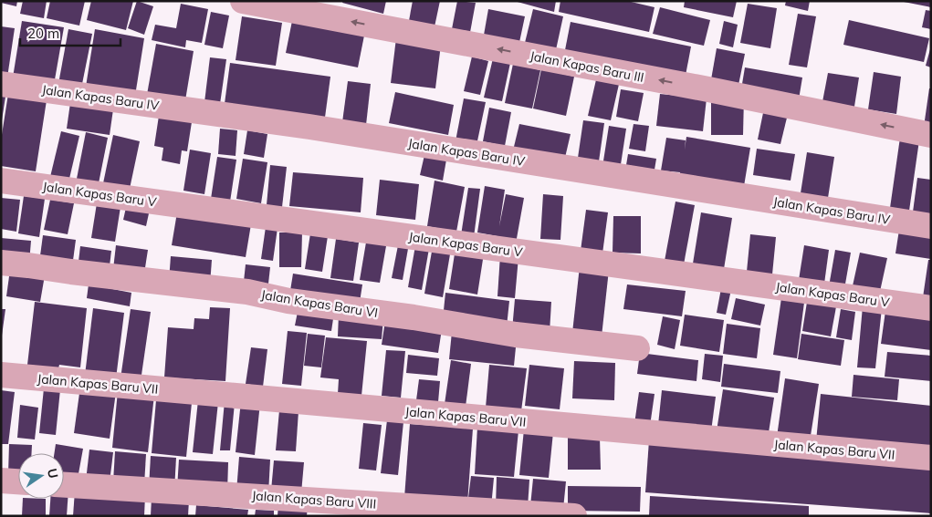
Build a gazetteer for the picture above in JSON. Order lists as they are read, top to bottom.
{
  "streets": {
    "street": [
      "Jalan Kapas Baru III",
      "Jalan Kapas Baru IV",
      "Jalan Kapas Baru V",
      "Jalan Kapas Baru VI",
      "Jalan Kapas Baru VII",
      "Jalan Kapas Baru VIII"
    ]
  },
  "one_way": ["Jalan Kapas Baru III"],
  "scale_bar": "20 m",
  "north": "right"
}
